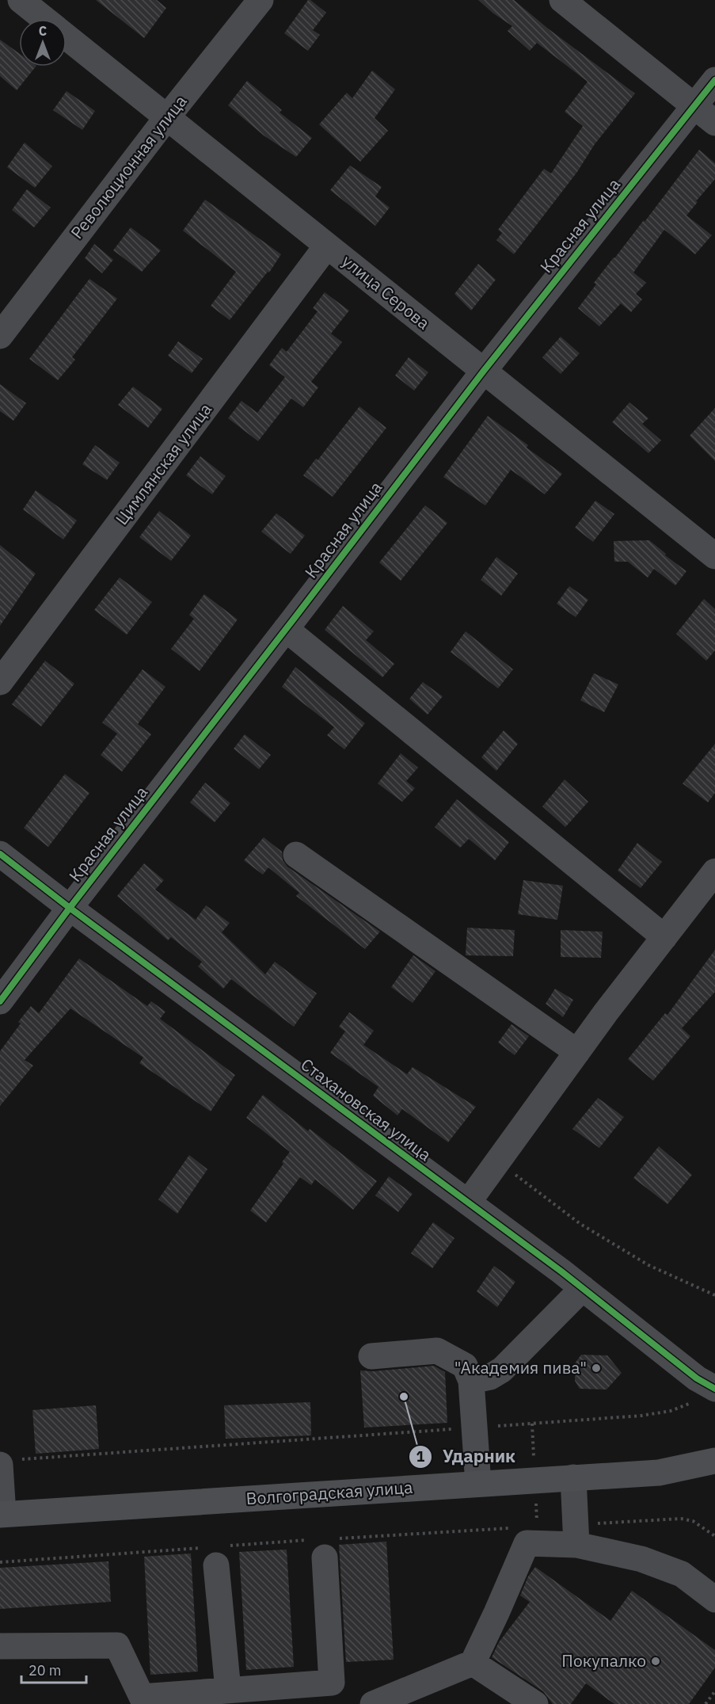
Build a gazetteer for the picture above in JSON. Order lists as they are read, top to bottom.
{
  "streets": {
    "main road": ["Волгоградская улица"],
    "street": [
      "Революционная улица",
      "Красная улица",
      "улица Серова",
      "Цимлянская улица",
      "Стахановская улица"
    ]
  },
  "crossings": [
    ["Революционная улица", "улица Серова"],
    ["Красная улица", "улица Серова"],
    ["Красная улица", "Стахановская улица"],
    ["улица Серова", "Цимлянская улица"]
  ],
  "places": ["\"Академия пива\"", "Ударник", "Покупалко"],
  "scale_bar": "20 m",
  "north": "top"
}
